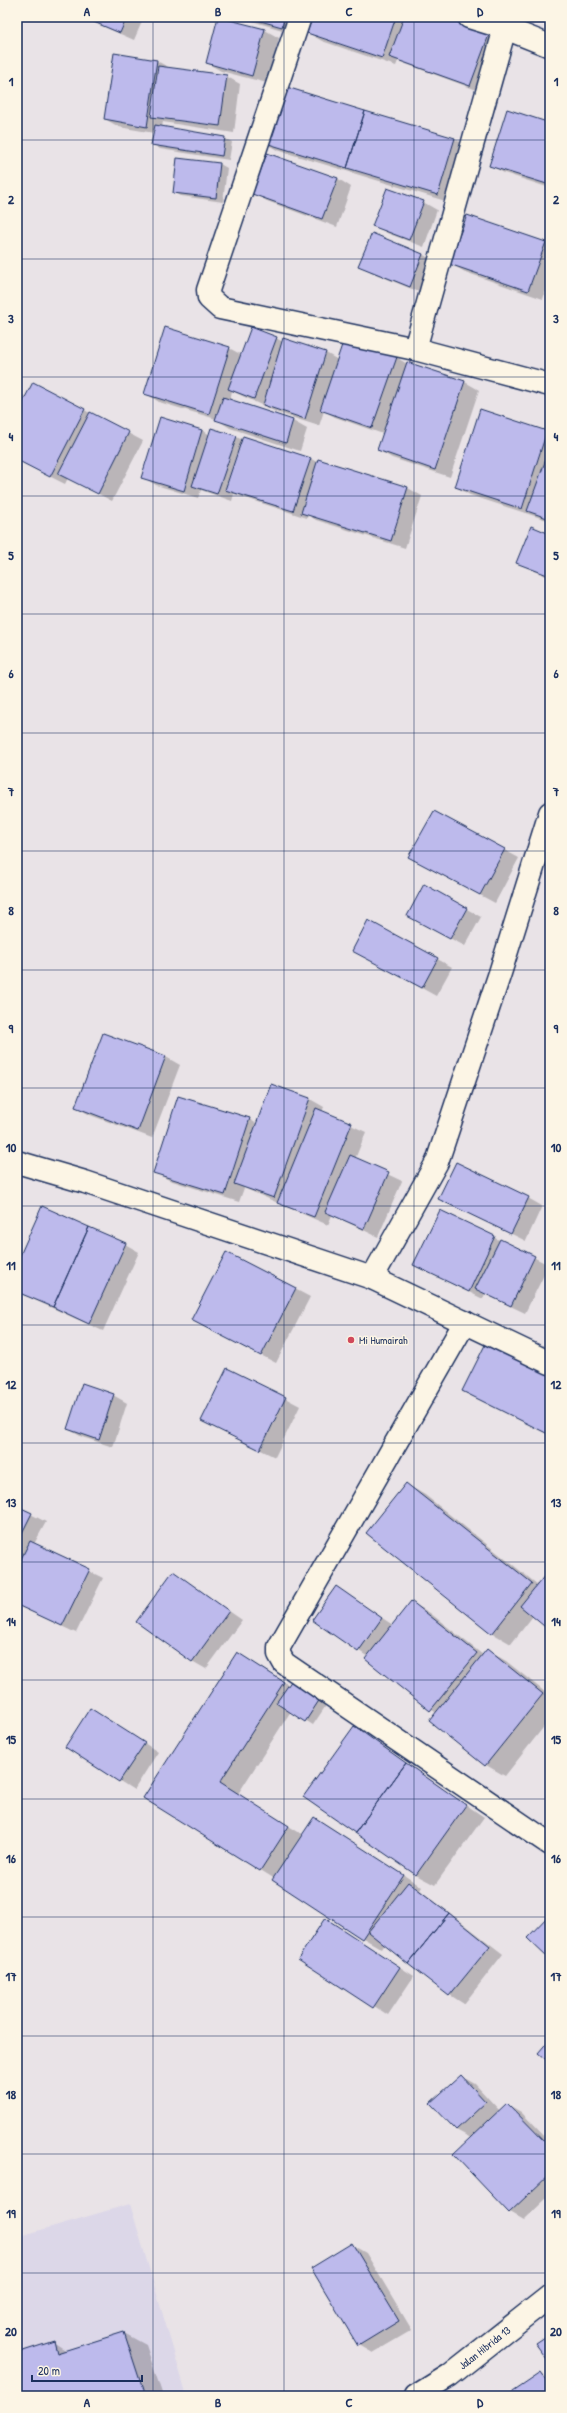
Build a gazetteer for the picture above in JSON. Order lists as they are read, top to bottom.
{
  "streets": {
    "street": ["Jalan Hibrida 13"]
  },
  "places": ["Mi Humairah"],
  "scale_bar": "20 m",
  "grid": {
    "columns": [
      "A",
      "B",
      "C",
      "D"
    ],
    "rows": [
      "1",
      "2",
      "3",
      "4",
      "5",
      "6",
      "7",
      "8",
      "9",
      "10",
      "11",
      "12",
      "13",
      "14",
      "15",
      "16",
      "17",
      "18",
      "19",
      "20"
    ]
  }
}
